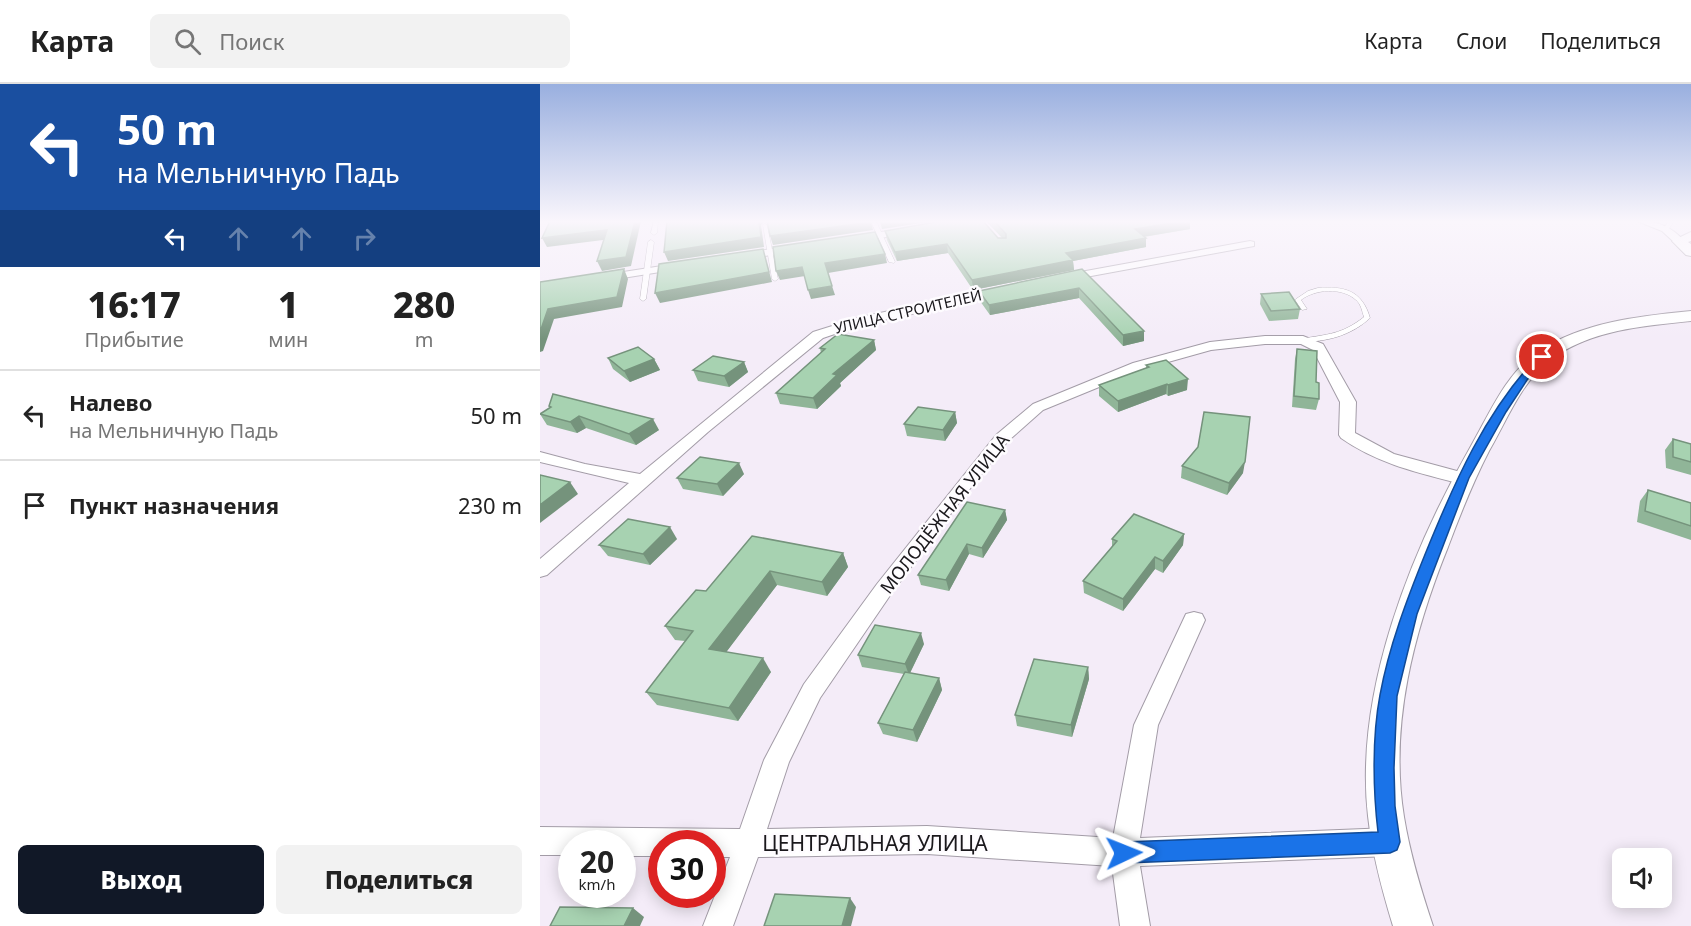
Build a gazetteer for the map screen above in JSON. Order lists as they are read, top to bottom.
{
  "streets": {
    "street": ["УЛИЦА СТРОИТЕЛЕЙ", "МОЛОДЁЖНАЯ УЛИЦА", "ЦЕНТРАЛЬНАЯ УЛИЦА"]
  },
  "crossings": [
    ["МОЛОДЁЖНАЯ УЛИЦА", "ЦЕНТРАЛЬНАЯ УЛИЦА"]
  ],
  "page": {
    "header": "Карта",
    "search": "Поиск",
    "nav": ["Карта", "Слои", "Поделиться"],
    "turn": ["50 m", "на Мельничную Падь"],
    "eta": [
      "16:17",
      "Прибытие",
      "1",
      "мин",
      "280",
      "m"
    ],
    "list": [
      {
        "name": "Налево",
        "note": "на Мельничную Падь",
        "value": "50 m"
      },
      {
        "name": "Пункт назначения",
        "value": "230 m"
      }
    ],
    "speed": "20 km/h",
    "limit": "30",
    "buttons": ["Выход", "Поделиться"]
  }
}
